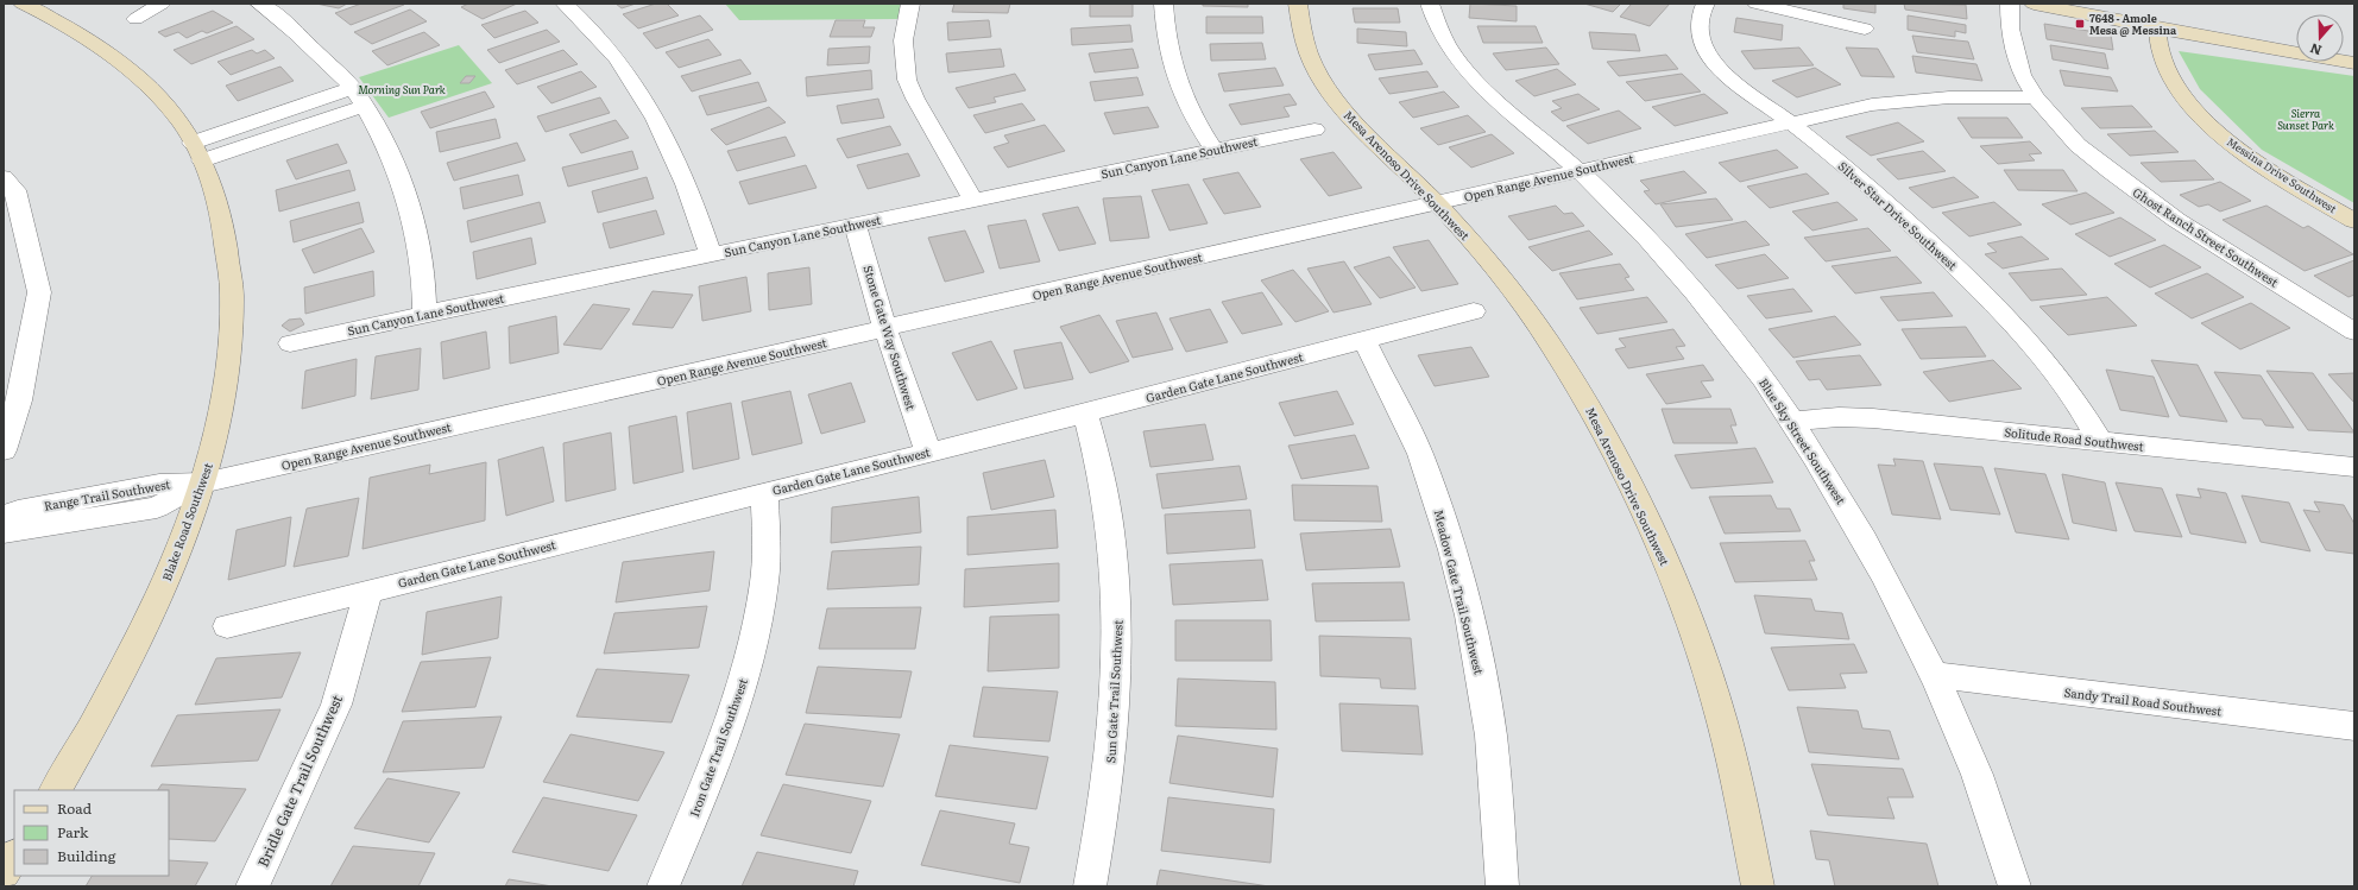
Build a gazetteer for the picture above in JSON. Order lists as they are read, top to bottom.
{
  "streets": {
    "street": [
      "Sun Canyon Lane Southwest",
      "Mesa Arenoso Drive Southwest",
      "Messina Drive Southwest",
      "Open Range Avenue Southwest",
      "Silver Star Drive Southwest",
      "Ghost Ranch Street Southwest",
      "Stone Gate Way Southwest",
      "Garden Gate Lane Southwest",
      "Solitude Road Southwest",
      "Blue Sky Street Southwest",
      "Range Trail Southwest",
      "Blake Road Southwest",
      "Meadow Gate Trail Southwest",
      "Sun Gate Trail Southwest",
      "Sandy Trail Road Southwest",
      "Iron Gate Trail Southwest",
      "Bridle Gate Trail Southwest"
    ]
  },
  "crossings": [
    ["Sun Canyon Lane Southwest", "Stone Gate Way Southwest"],
    ["Mesa Arenoso Drive Southwest", "Open Range Avenue Southwest"],
    ["Open Range Avenue Southwest", "Silver Star Drive Southwest"],
    ["Open Range Avenue Southwest", "Ghost Ranch Street Southwest"],
    ["Open Range Avenue Southwest", "Stone Gate Way Southwest"],
    ["Open Range Avenue Southwest", "Blue Sky Street Southwest"],
    ["Open Range Avenue Southwest", "Range Trail Southwest"],
    ["Open Range Avenue Southwest", "Blake Road Southwest"],
    ["Silver Star Drive Southwest", "Solitude Road Southwest"],
    ["Stone Gate Way Southwest", "Garden Gate Lane Southwest"],
    ["Garden Gate Lane Southwest", "Meadow Gate Trail Southwest"],
    ["Garden Gate Lane Southwest", "Sun Gate Trail Southwest"],
    ["Garden Gate Lane Southwest", "Iron Gate Trail Southwest"],
    ["Garden Gate Lane Southwest", "Bridle Gate Trail Southwest"],
    ["Solitude Road Southwest", "Blue Sky Street Southwest"],
    ["Blue Sky Street Southwest", "Sandy Trail Road Southwest"],
    ["Range Trail Southwest", "Blake Road Southwest"]
  ],
  "parks": ["Morning Sun Park", "Sierra Sunset Park"],
  "places": {
    "transit": ["7648 - Amole Mesa @ Messina"]
  },
  "legend": ["Road", "Park", "Building"],
  "north": "bottom"
}
